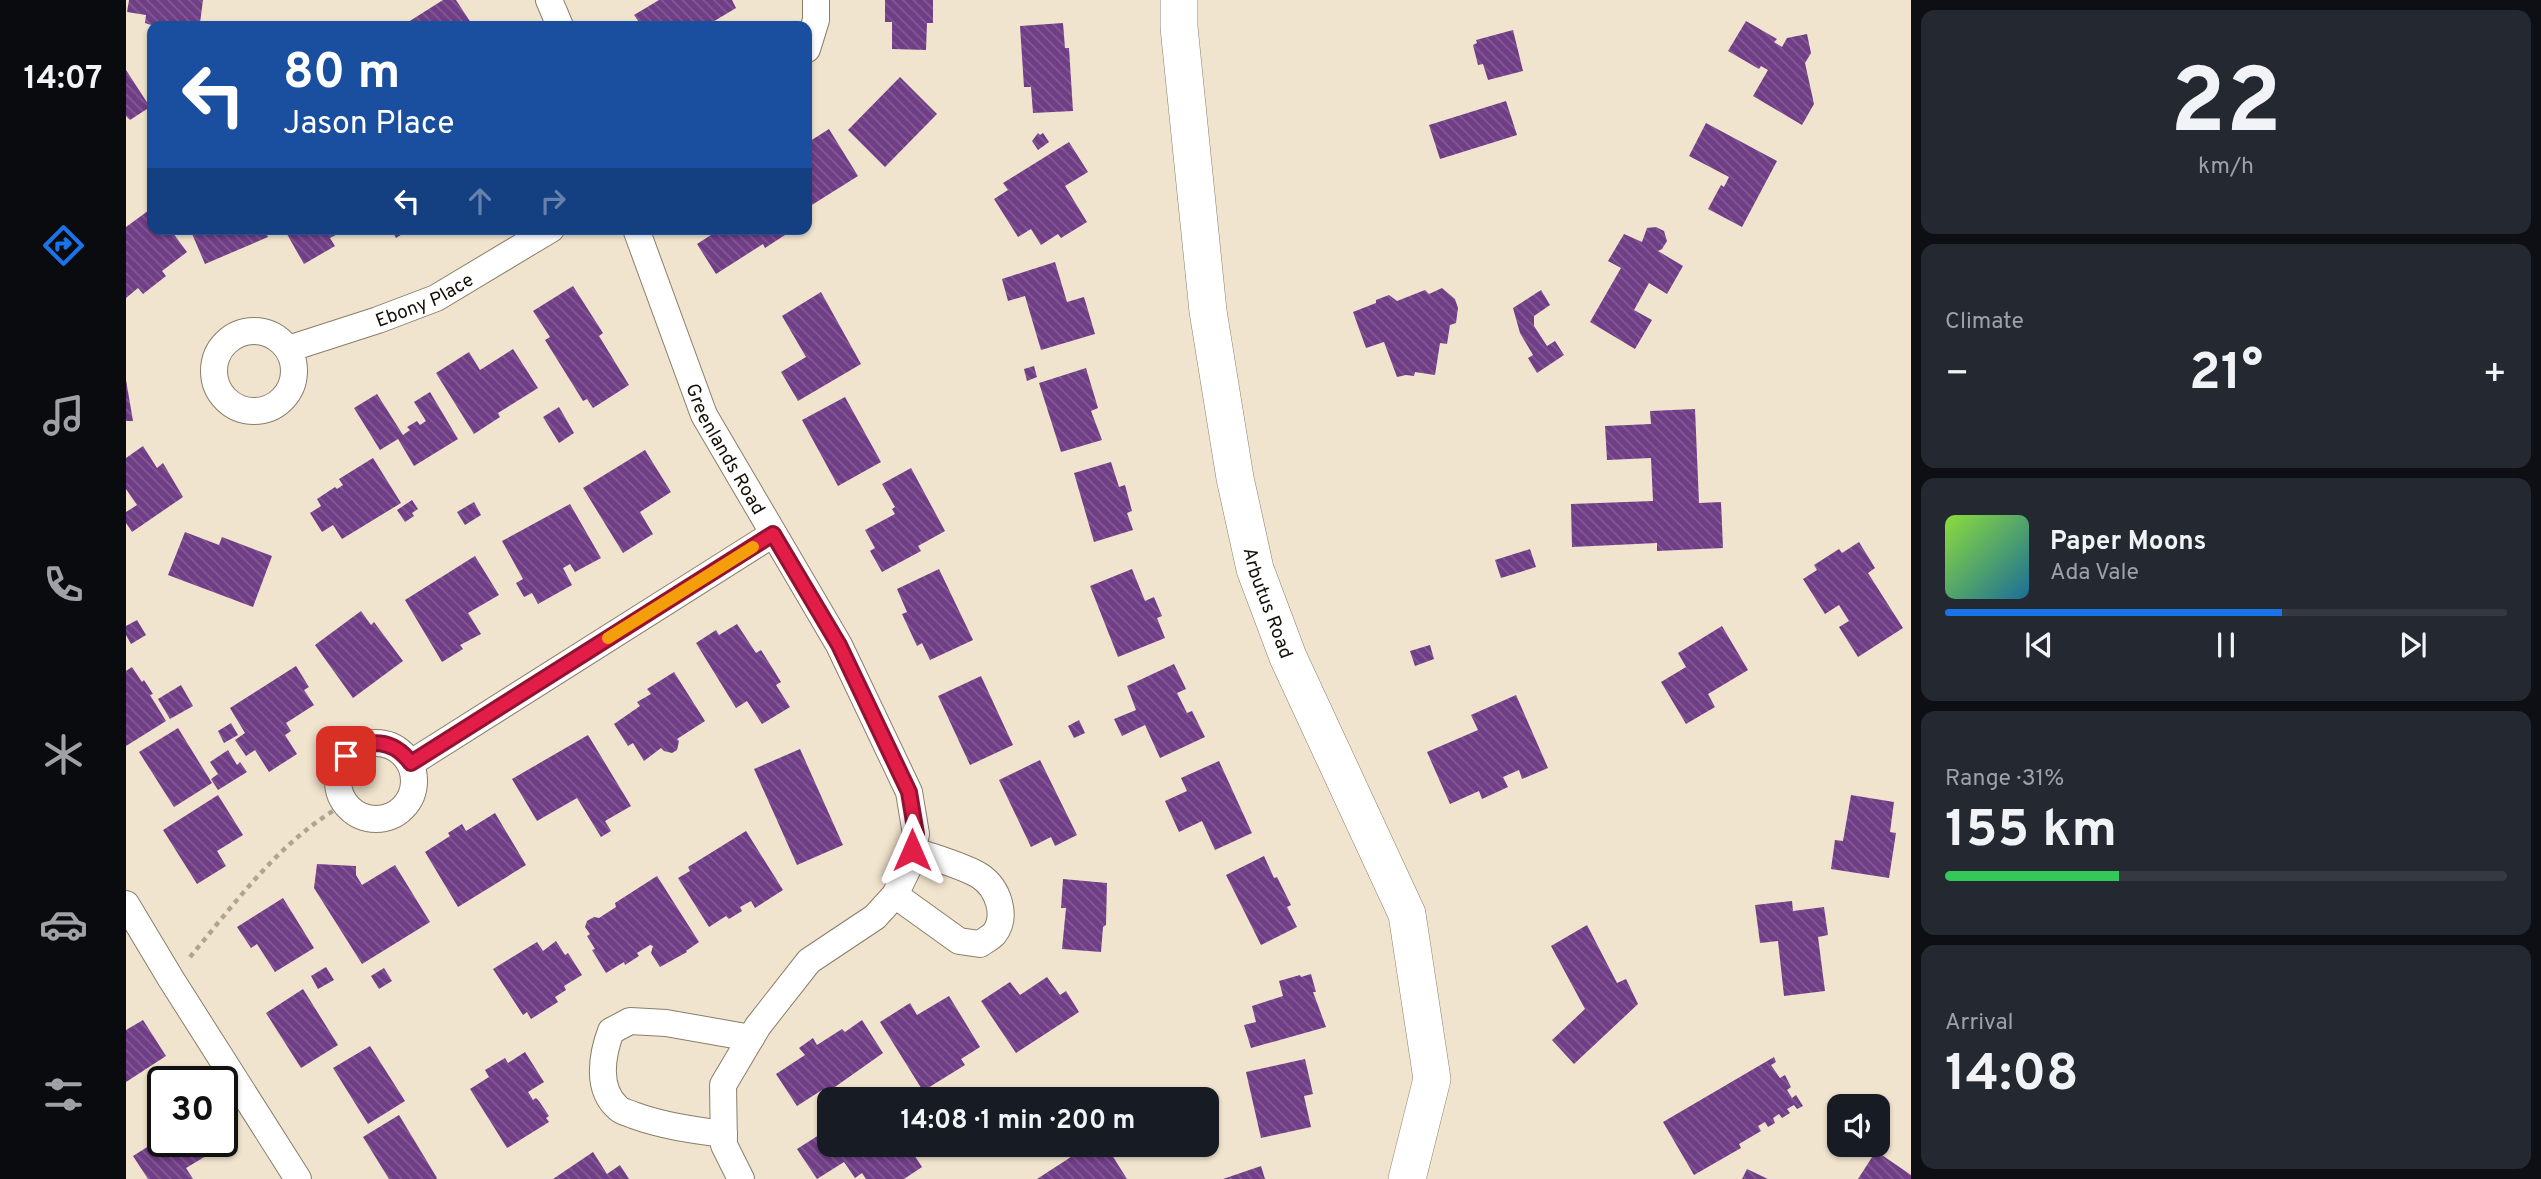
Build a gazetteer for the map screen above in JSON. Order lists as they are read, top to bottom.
{
  "streets": {
    "main road": ["Arbutus Road"],
    "street": ["Ebony Place", "Greenlands Road"]
  },
  "page": {
    "tabs": "14:07",
    "tile": [
      ["22", "km/h"],
      "Climate",
      ["Range · 31%", "155 km"],
      ["Arrival", "14:08"]
    ],
    "turn": ["80 m", "Jason Place"],
    "heat": ["−", "21°", "+"],
    "song": ["Paper Moons", "Ada Vale"],
    "limit": "30",
    "trip": "14:08 · 1 min · 200 m"
  }
}
